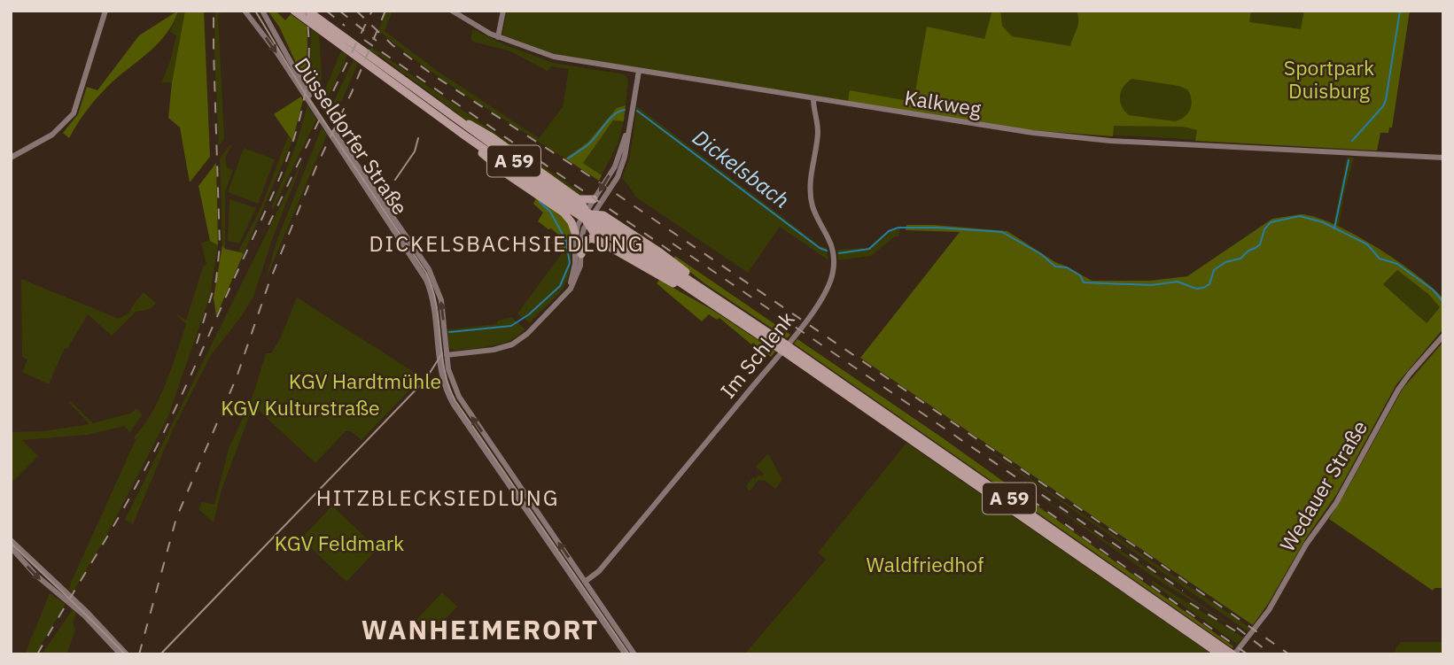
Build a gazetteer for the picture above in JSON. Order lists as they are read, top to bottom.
{
  "streets": {
    "highway": ["A 59"],
    "street": [
      "Kalkweg",
      "Düsseldorfer Straße",
      "Im Schlenk",
      "Wedauer Straße"
    ]
  },
  "crossings": [
    ["Kalkweg", "Im Schlenk"],
    ["Düsseldorfer Straße", "Im Schlenk"],
    ["A 59", "Wedauer Straße"]
  ],
  "districts": ["DICKELSBACHSIEDLUNG", "HITZBLECKSIEDLUNG", "WANHEIMERORT"],
  "water": ["Dickelsbach"],
  "parks": [
    "Sportpark Duisburg",
    "KGV Hardtmühle",
    "KGV Kulturstraße",
    "KGV Feldmark",
    "Waldfriedhof"
  ]
}
